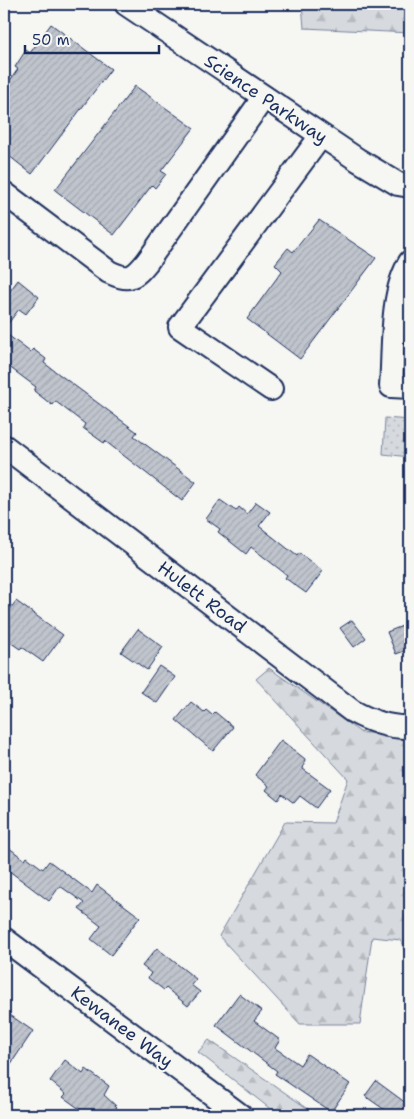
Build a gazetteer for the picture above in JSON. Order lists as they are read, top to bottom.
{
  "streets": {
    "street": ["Science Parkway", "Hulett Road", "Kewanee Way"]
  },
  "scale_bar": "50 m"
}
